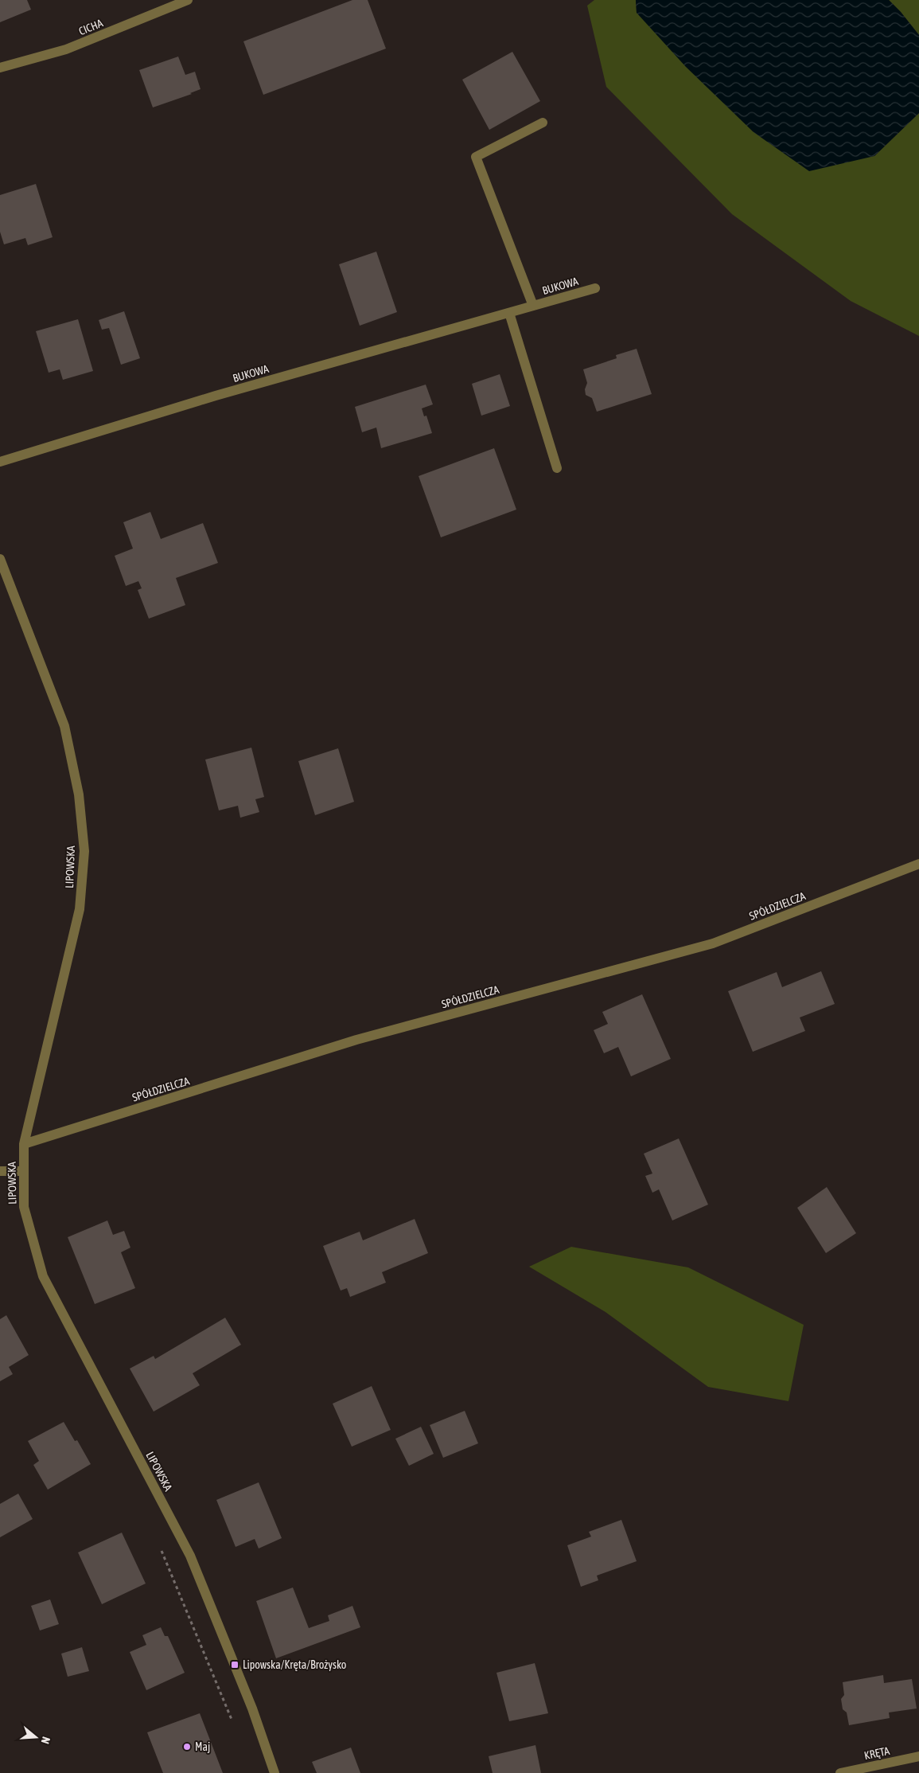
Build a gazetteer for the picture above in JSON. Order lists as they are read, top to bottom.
{
  "streets": {
    "street": [
      "CICHA",
      "BUKOWA",
      "LIPOWSKA",
      "SPÓŁDZIELCZA",
      "KRĘTA"
    ]
  },
  "crossings": [
    ["LIPOWSKA", "SPÓŁDZIELCZA"]
  ],
  "places": {
    "transit": ["Lipowska/Kręta/Brożysko"],
    "other": ["Maj"]
  },
  "north": "right"
}
